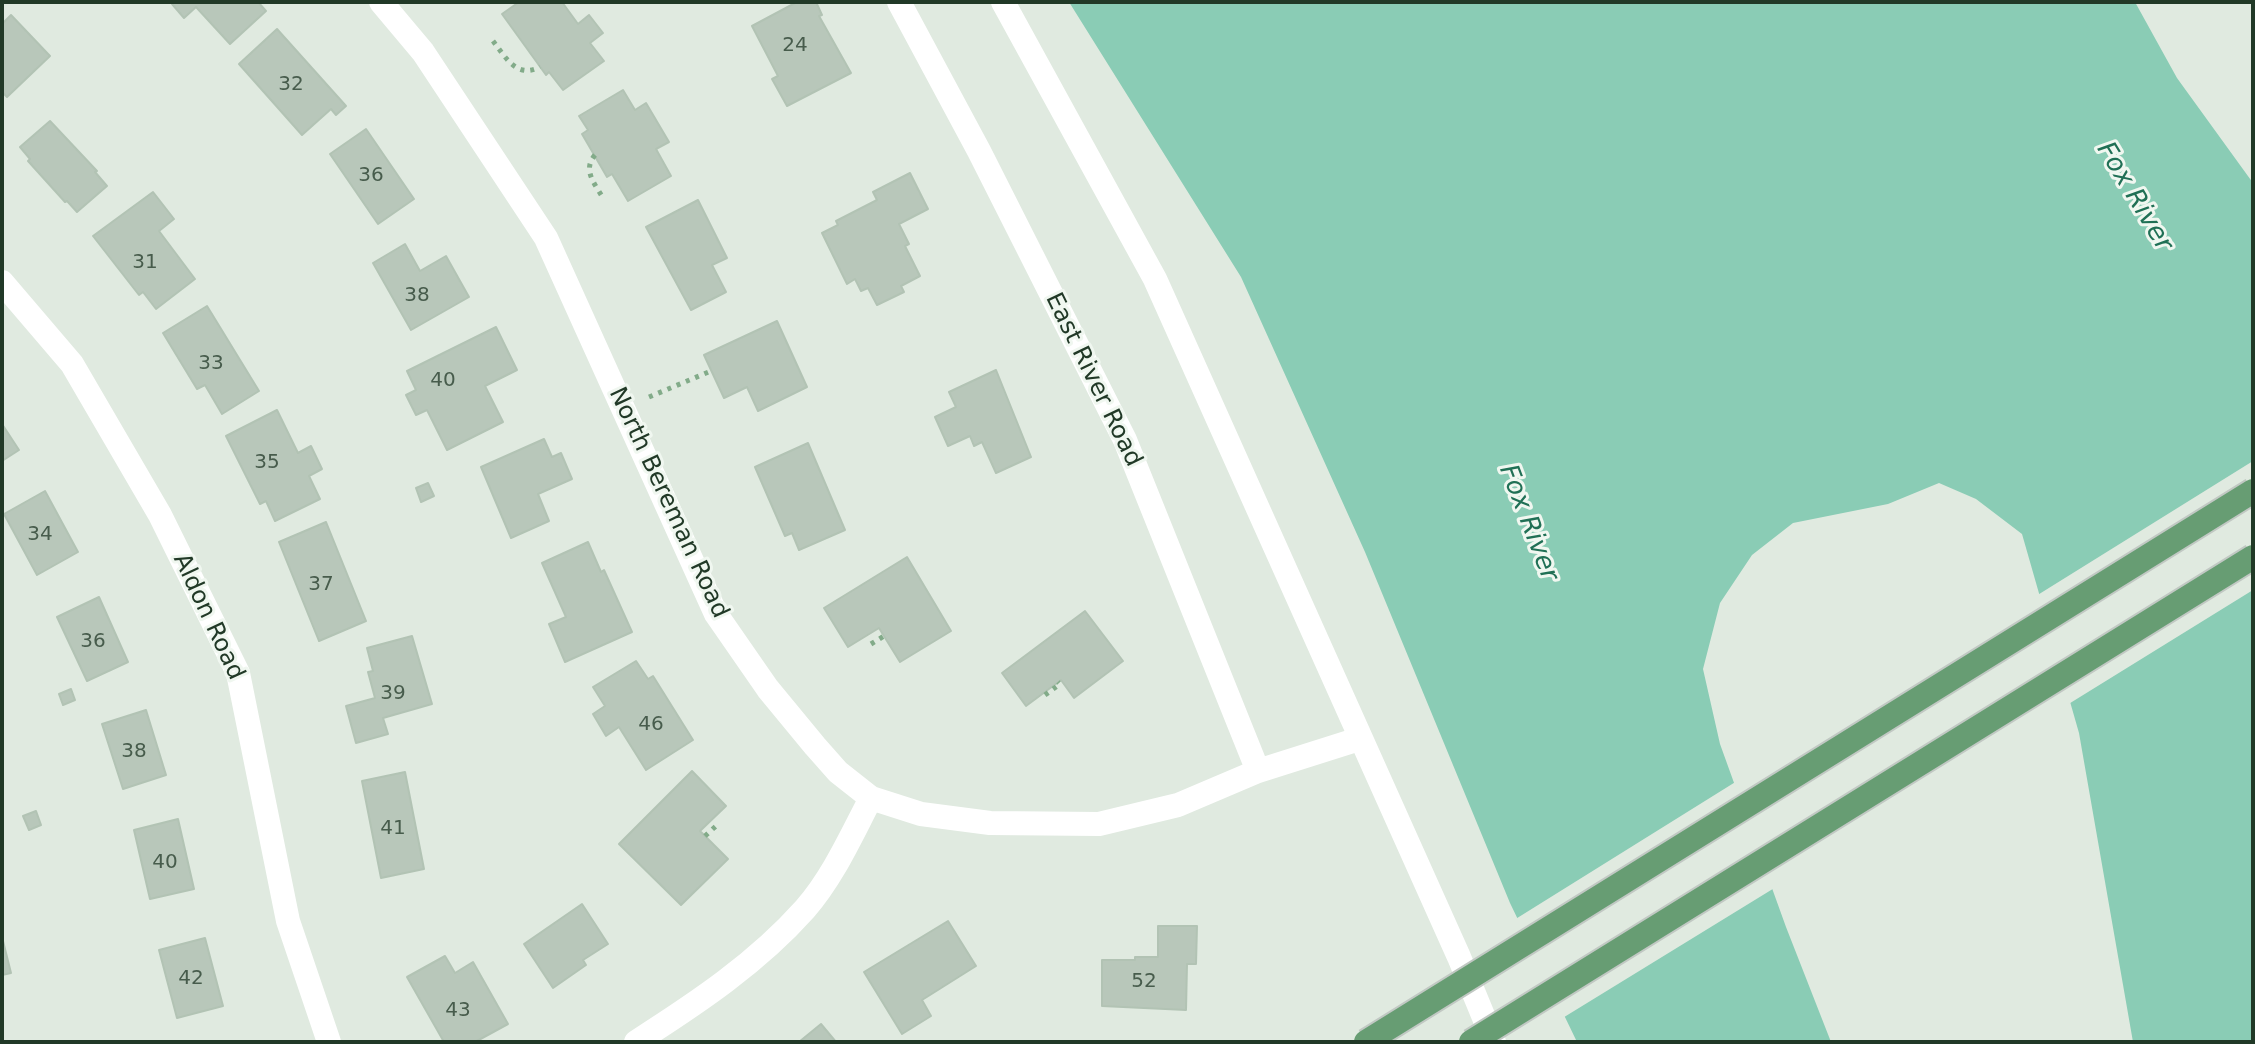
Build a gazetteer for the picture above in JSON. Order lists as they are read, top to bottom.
{
  "streets": {
    "street": ["East River Road", "North Bereman Road", "Aldon Road"]
  },
  "crossings": [
    ["East River Road", "North Bereman Road"]
  ],
  "water": ["Fox River"],
  "house_numbers": [
    "24",
    "32",
    "36",
    "31",
    "38",
    "33",
    "40",
    "35",
    "34",
    "37",
    "36",
    "39",
    "46",
    "38",
    "41",
    "40",
    "42",
    "52",
    "43"
  ]
}
